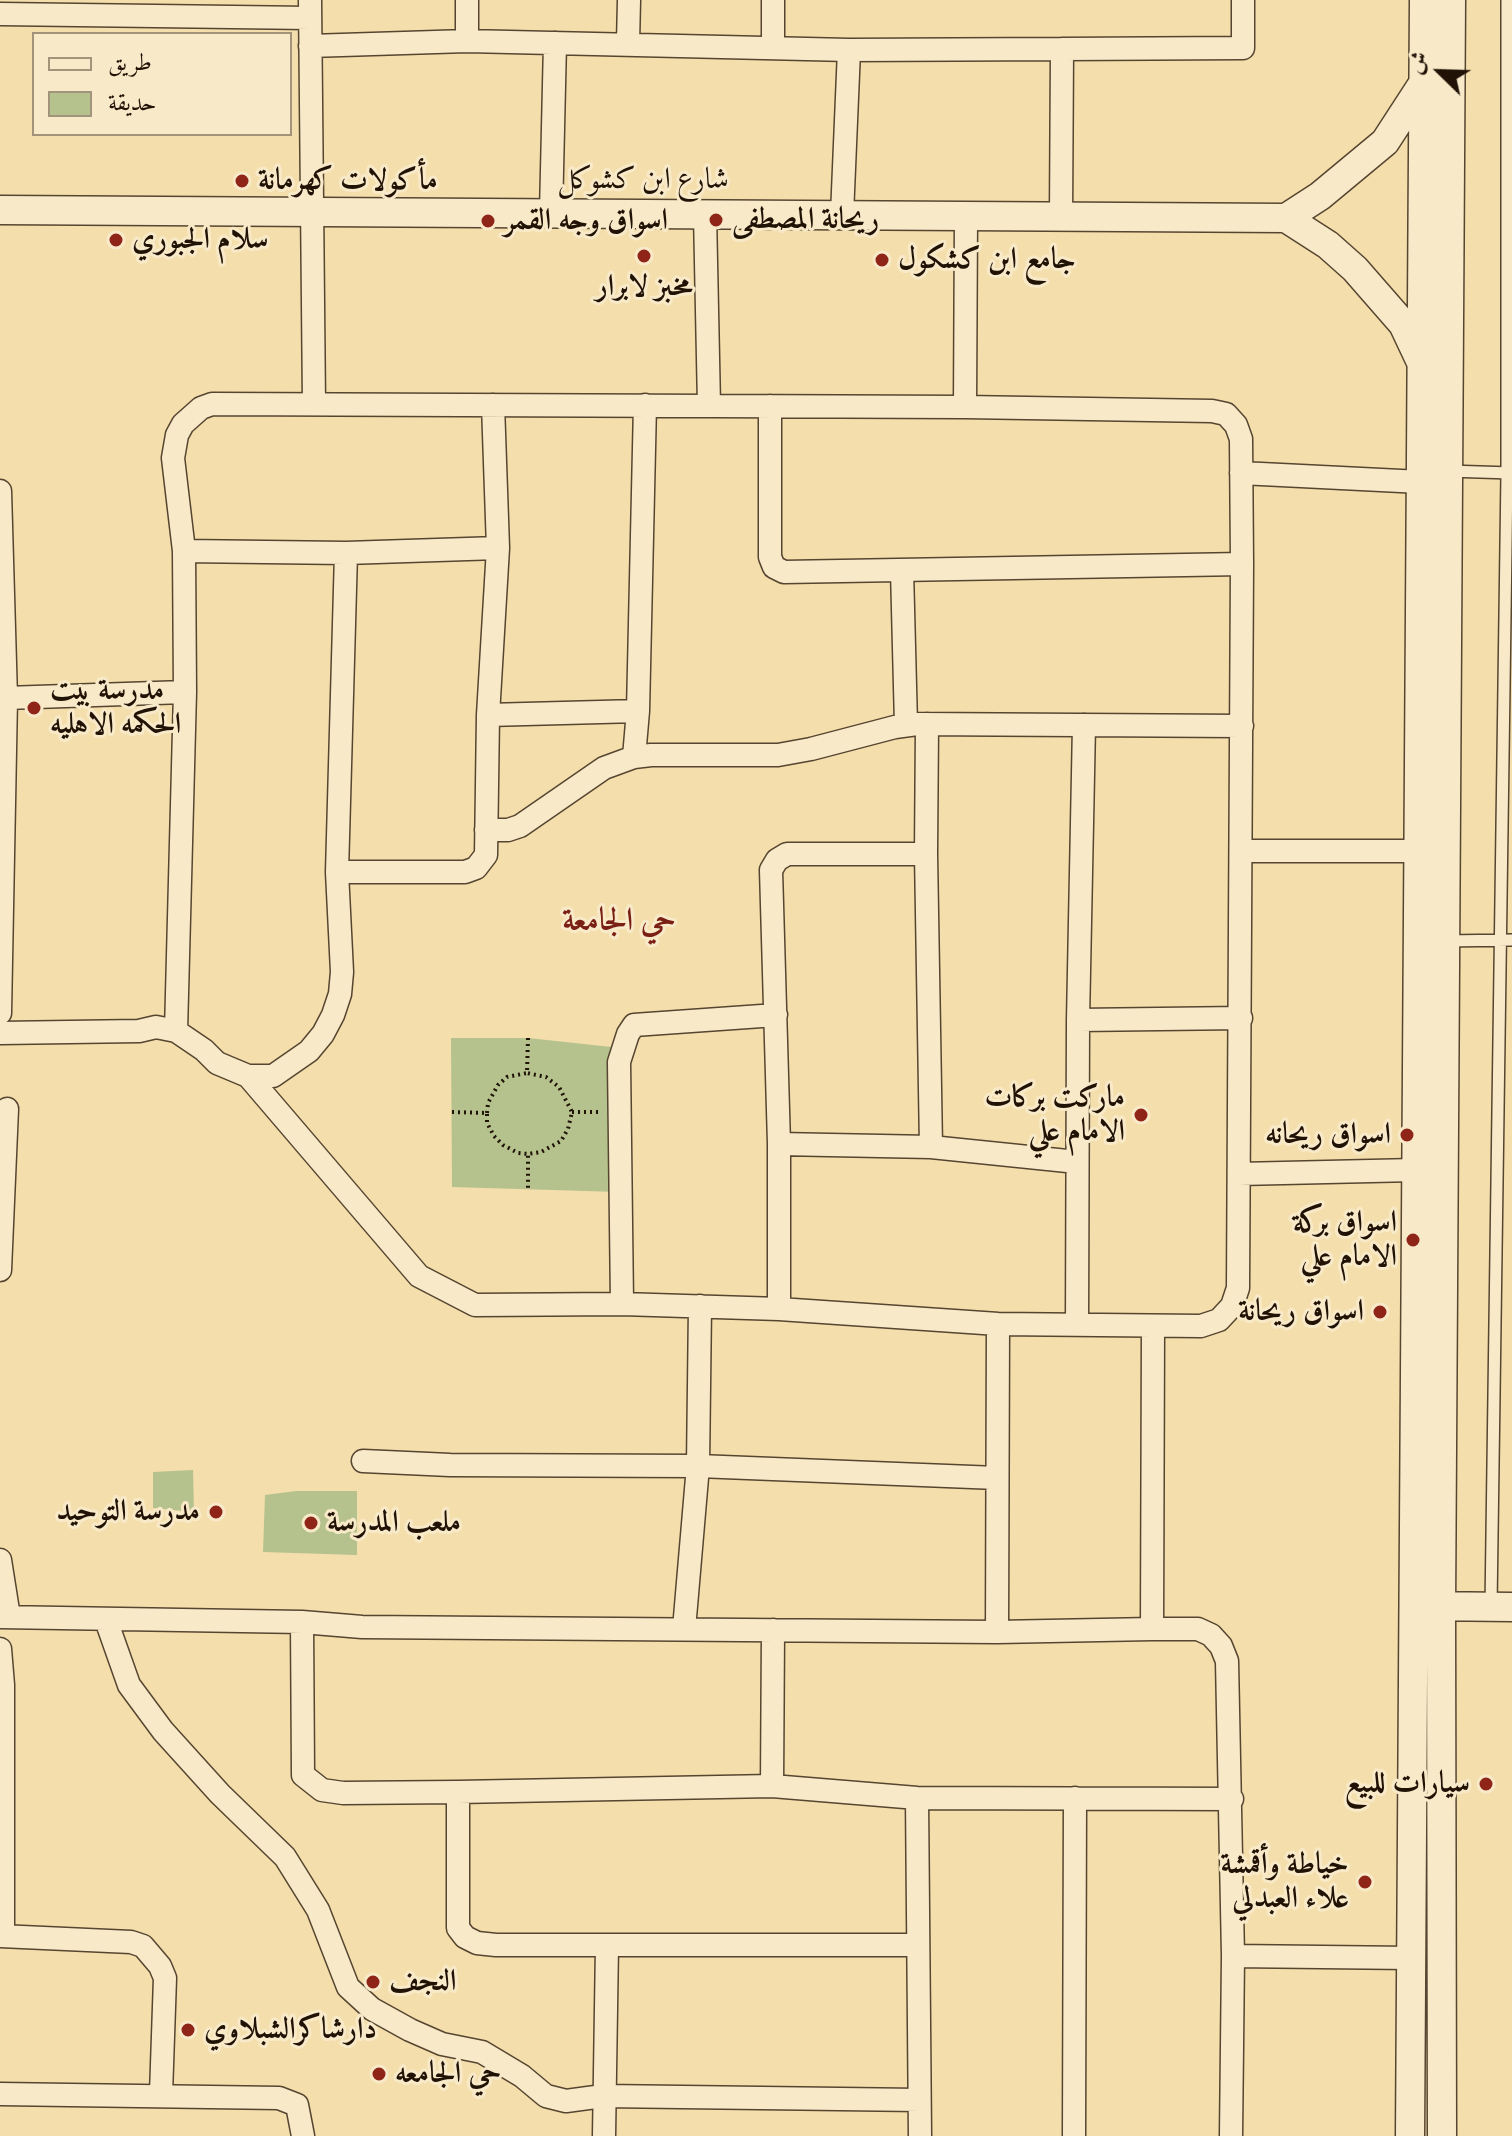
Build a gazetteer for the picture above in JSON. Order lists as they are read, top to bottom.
{
  "streets": {
    "street": ["شارع ابن كشوكل"]
  },
  "districts": ["حي الجامعة"],
  "places": [
    "مأكولات كهرمانة",
    "ريحانة المصطفى",
    "اسواق وجه القمر",
    "سلام الجبوري",
    "مخبز لابرار",
    "جامع ابن كشكول",
    "مدرسة بيت الحكمه الاهليه",
    "ماركت بركات الامام علي",
    "اسواق ريحانه",
    "اسواق بركة الامام علي",
    "اسواق ريحانة",
    "مدرسة التوحيد",
    "ملعب المدرسة",
    "سيارات للبيع",
    "خياطة وأقمشة علاء العبدلي",
    "النجف",
    "دارشاكرالشبلاوي",
    "حي الجامعه"
  ],
  "legend": ["طريق", "حديقة"],
  "north": "top left"
}
